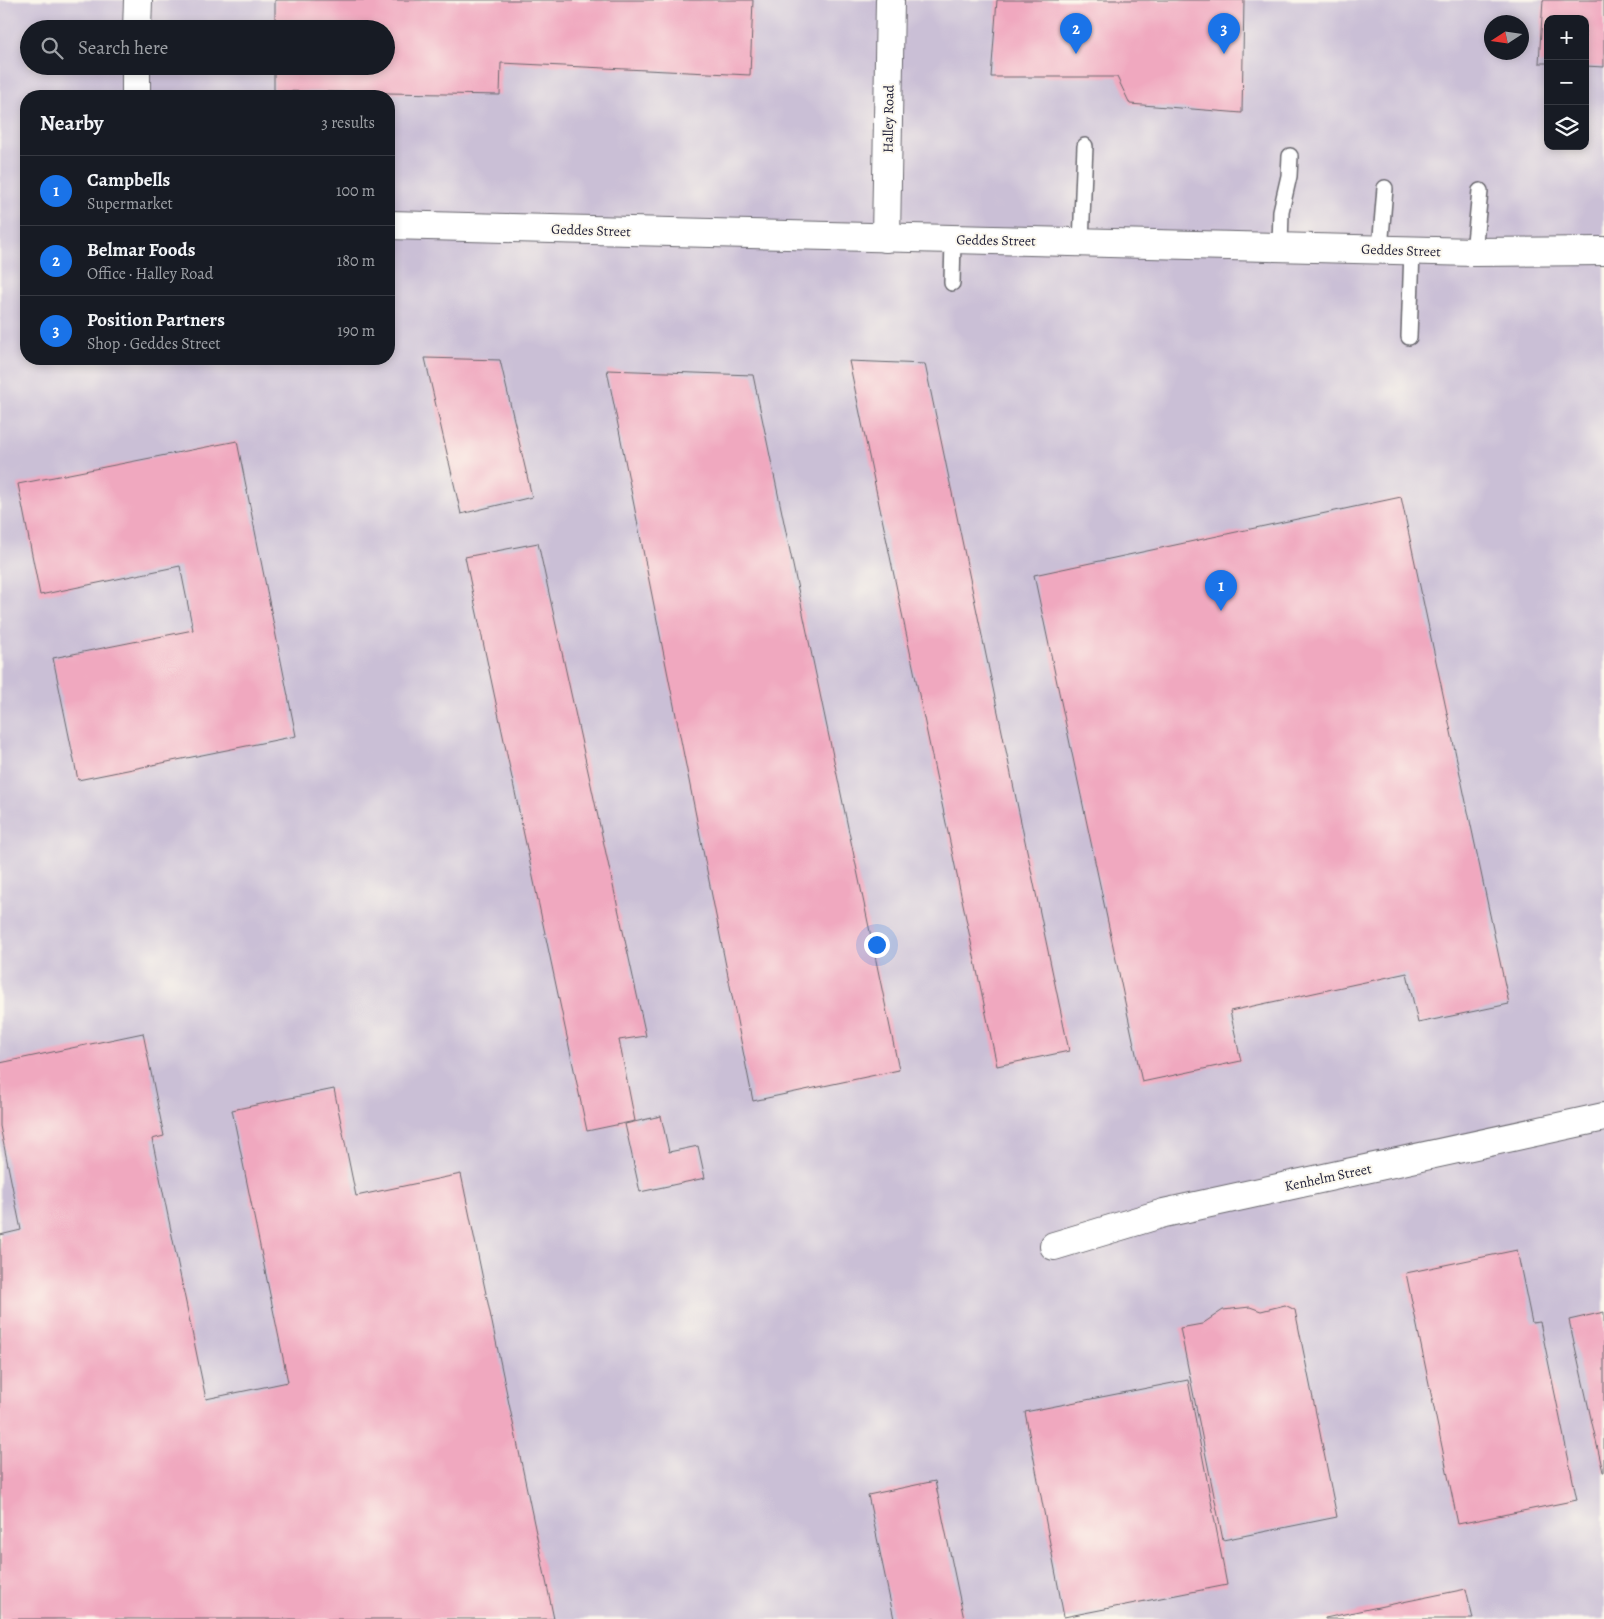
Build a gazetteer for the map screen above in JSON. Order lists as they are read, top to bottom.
{
  "streets": {
    "street": ["Halley Road", "Geddes Street", "Kenhelm Street"]
  },
  "crossings": [
    ["Halley Road", "Geddes Street"]
  ],
  "north": "left",
  "page": {
    "pins": ["2", "3", "1"],
    "map_buttons": ["+", "−"],
    "search": "Search here",
    "heading": ["Nearby", "3 results"],
    "list": [
      {
        "mark": "1",
        "name": "Campbells",
        "note": "Supermarket",
        "value": "100 m"
      },
      {
        "mark": "2",
        "name": "Belmar Foods",
        "note": "Office · Halley Road",
        "value": "180 m"
      },
      {
        "mark": "3",
        "name": "Position Partners",
        "note": "Shop · Geddes Street",
        "value": "190 m"
      }
    ]
  }
}
